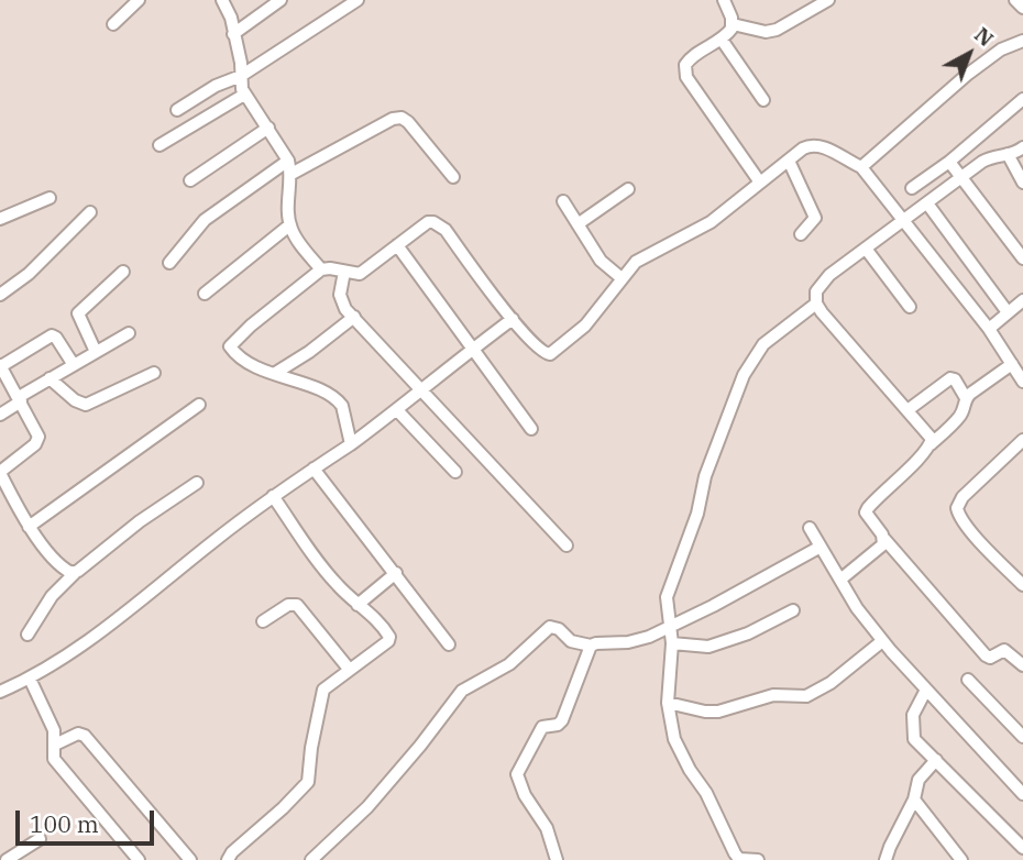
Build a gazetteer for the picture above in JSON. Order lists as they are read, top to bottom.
{
  "scale_bar": "100 m",
  "north": "top right"
}
